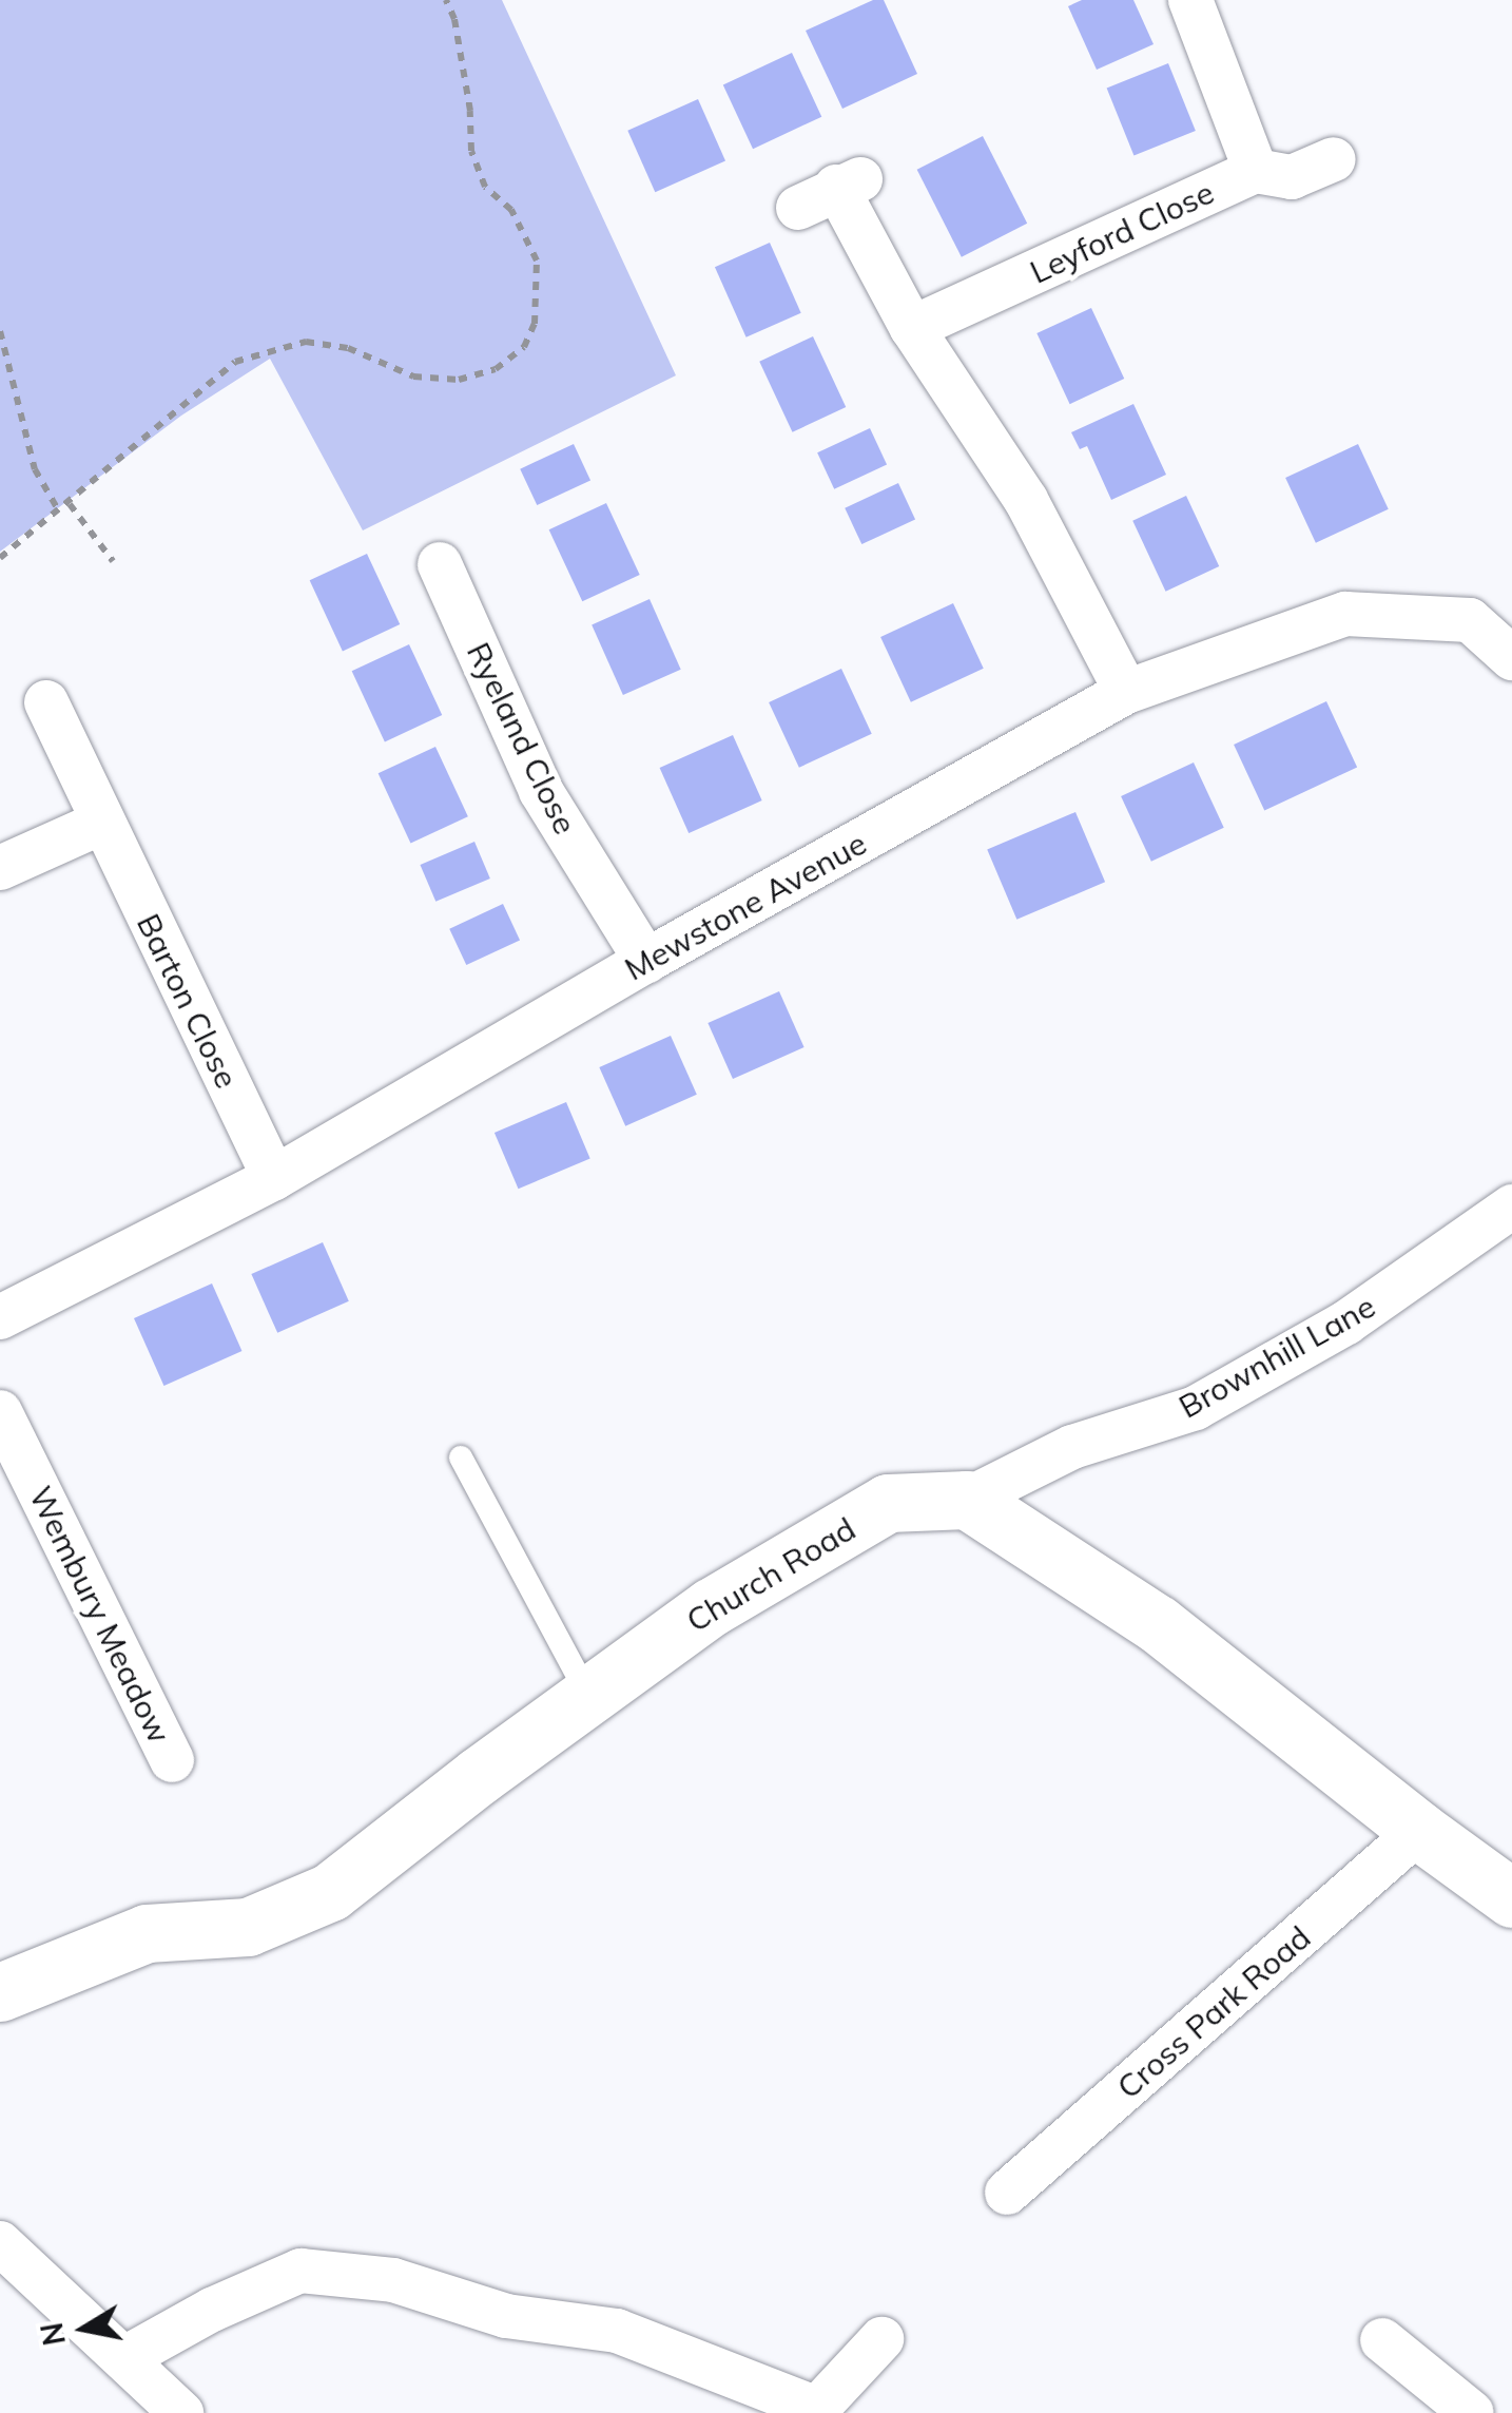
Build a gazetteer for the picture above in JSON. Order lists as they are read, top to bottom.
{
  "streets": {
    "street": [
      "Leyford Close",
      "Ryeland Close",
      "Mewstone Avenue",
      "Barton Close",
      "Brownhill Lane",
      "Church Road",
      "Wembury Meadow",
      "Cross Park Road"
    ]
  },
  "crossings": [
    ["Ryeland Close", "Mewstone Avenue"],
    ["Mewstone Avenue", "Barton Close"],
    ["Brownhill Lane", "Church Road"]
  ],
  "north": "left"
}
